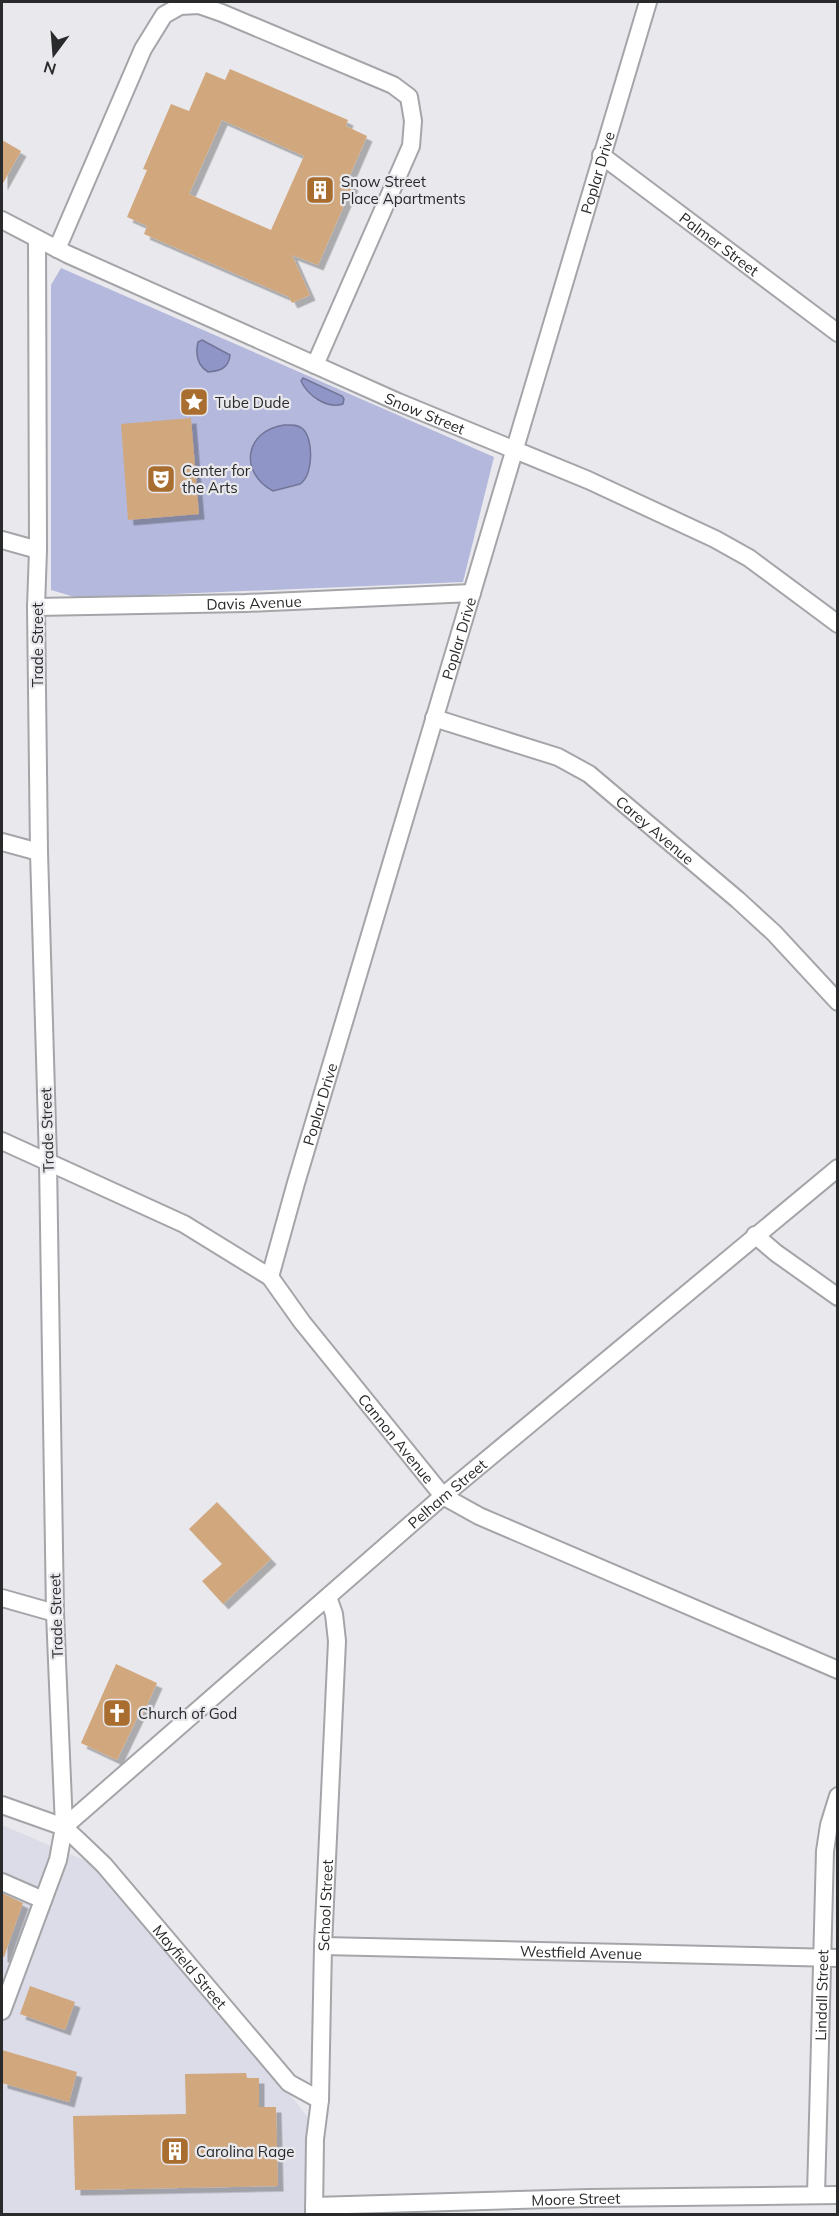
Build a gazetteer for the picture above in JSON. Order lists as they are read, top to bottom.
{
  "streets": {
    "street": [
      "Poplar Drive",
      "Palmer Street",
      "Snow Street",
      "Davis Avenue",
      "Trade Street",
      "Carey Avenue",
      "Cannon Avenue",
      "Pelham Street",
      "School Street",
      "Westfield Avenue",
      "Mayfield Street",
      "Lindall Street",
      "Moore Street"
    ]
  },
  "crossings": [
    ["Poplar Drive", "Palmer Street"],
    ["Poplar Drive", "Snow Street"],
    ["Poplar Drive", "Davis Avenue"],
    ["Poplar Drive", "Carey Avenue"],
    ["Poplar Drive", "Cannon Avenue"],
    ["Snow Street", "Trade Street"],
    ["Davis Avenue", "Trade Street"],
    ["Trade Street", "Cannon Avenue"],
    ["Trade Street", "Pelham Street"],
    ["Trade Street", "Mayfield Street"],
    ["Cannon Avenue", "Pelham Street"],
    ["Pelham Street", "School Street"],
    ["Pelham Street", "Mayfield Street"],
    ["School Street", "Westfield Avenue"],
    ["School Street", "Mayfield Street"],
    ["School Street", "Moore Street"],
    ["Westfield Avenue", "Lindall Street"],
    ["Lindall Street", "Moore Street"]
  ],
  "places": {
    "building": ["Snow Street Place Apartments", "Carolina Rage"],
    "place": ["Tube Dude"],
    "theatre": ["Center for the Arts"],
    "church": ["Church of God"]
  },
  "north": "bottom"
}
